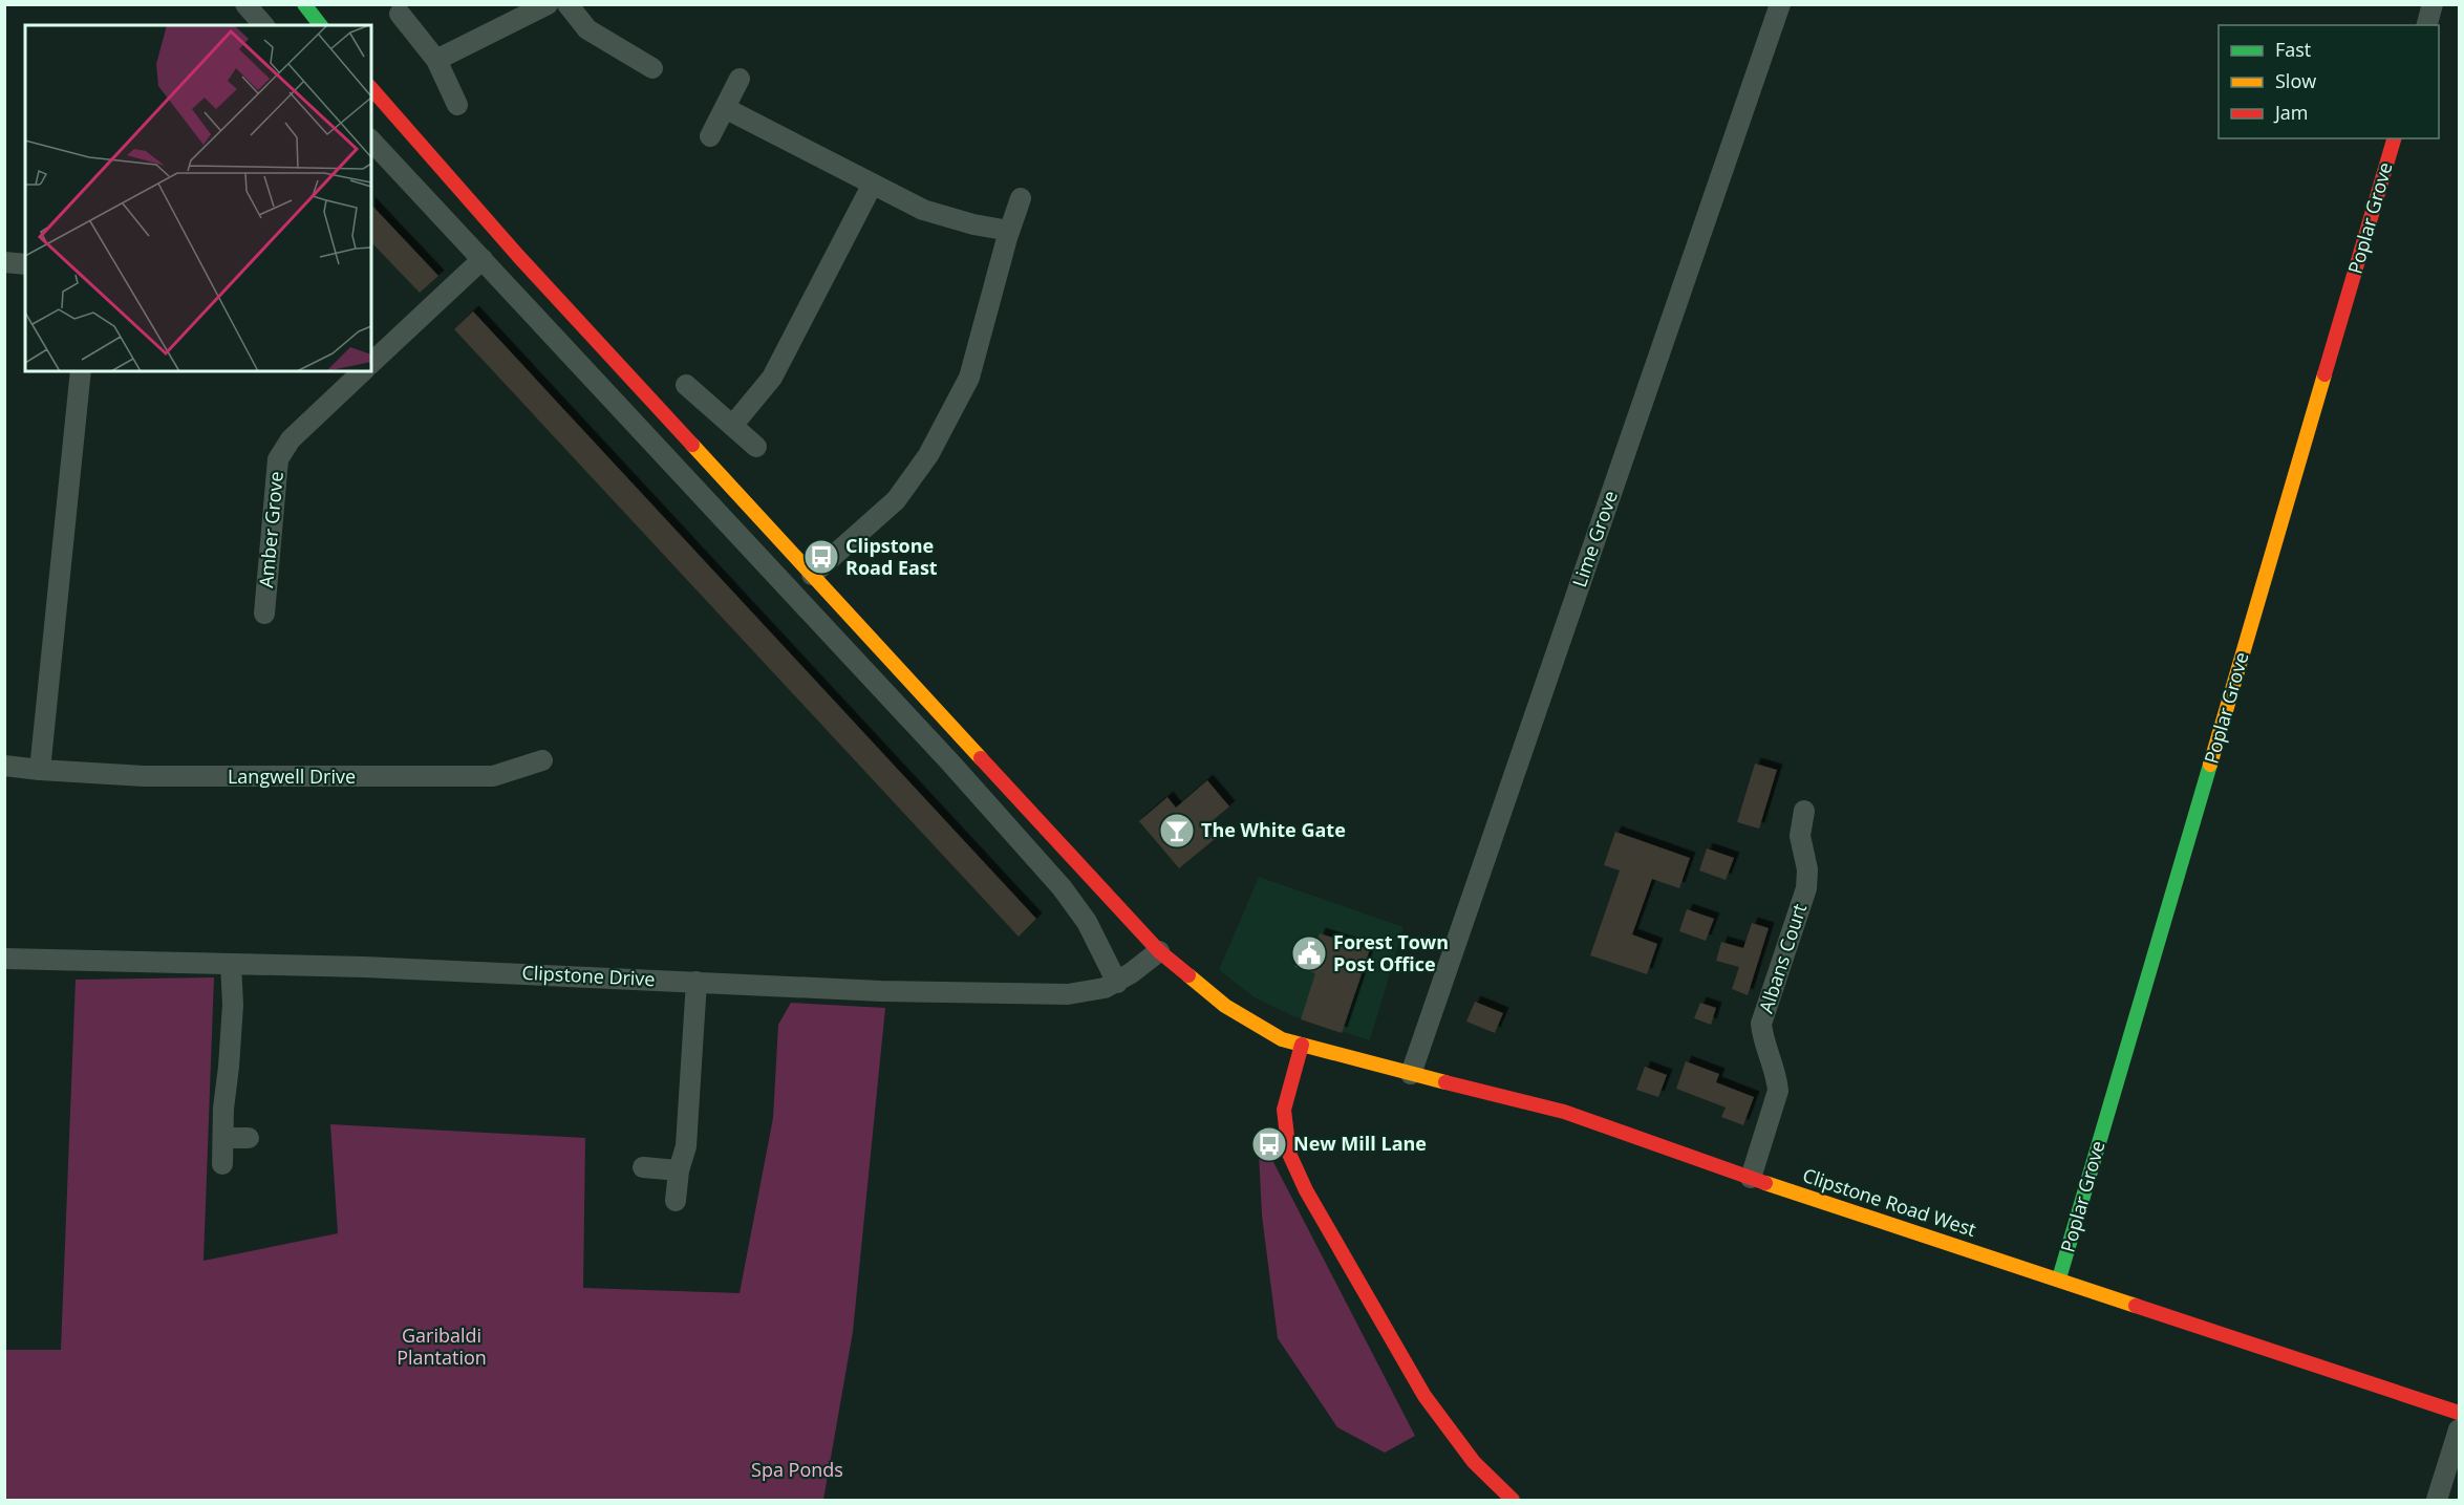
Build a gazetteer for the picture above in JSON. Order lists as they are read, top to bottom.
{
  "streets": {
    "main road": ["Poplar Grove", "Clipstone Road West"],
    "street": [
      "Amber Grove",
      "Lime Grove",
      "Langwell Drive",
      "Albans Court",
      "Clipstone Drive"
    ]
  },
  "crossings": [
    ["Poplar Grove", "Clipstone Road West"],
    ["Lime Grove", "Clipstone Road West"],
    ["Albans Court", "Clipstone Road West"]
  ],
  "parks": ["Garibaldi Plantation", "Spa Ponds"],
  "places": {
    "bus stop": ["Clipstone Road East", "New Mill Lane"],
    "bar": ["The White Gate"],
    "public building": ["Forest Town Post Office"]
  },
  "legend": ["Fast", "Slow", "Jam"]
}
